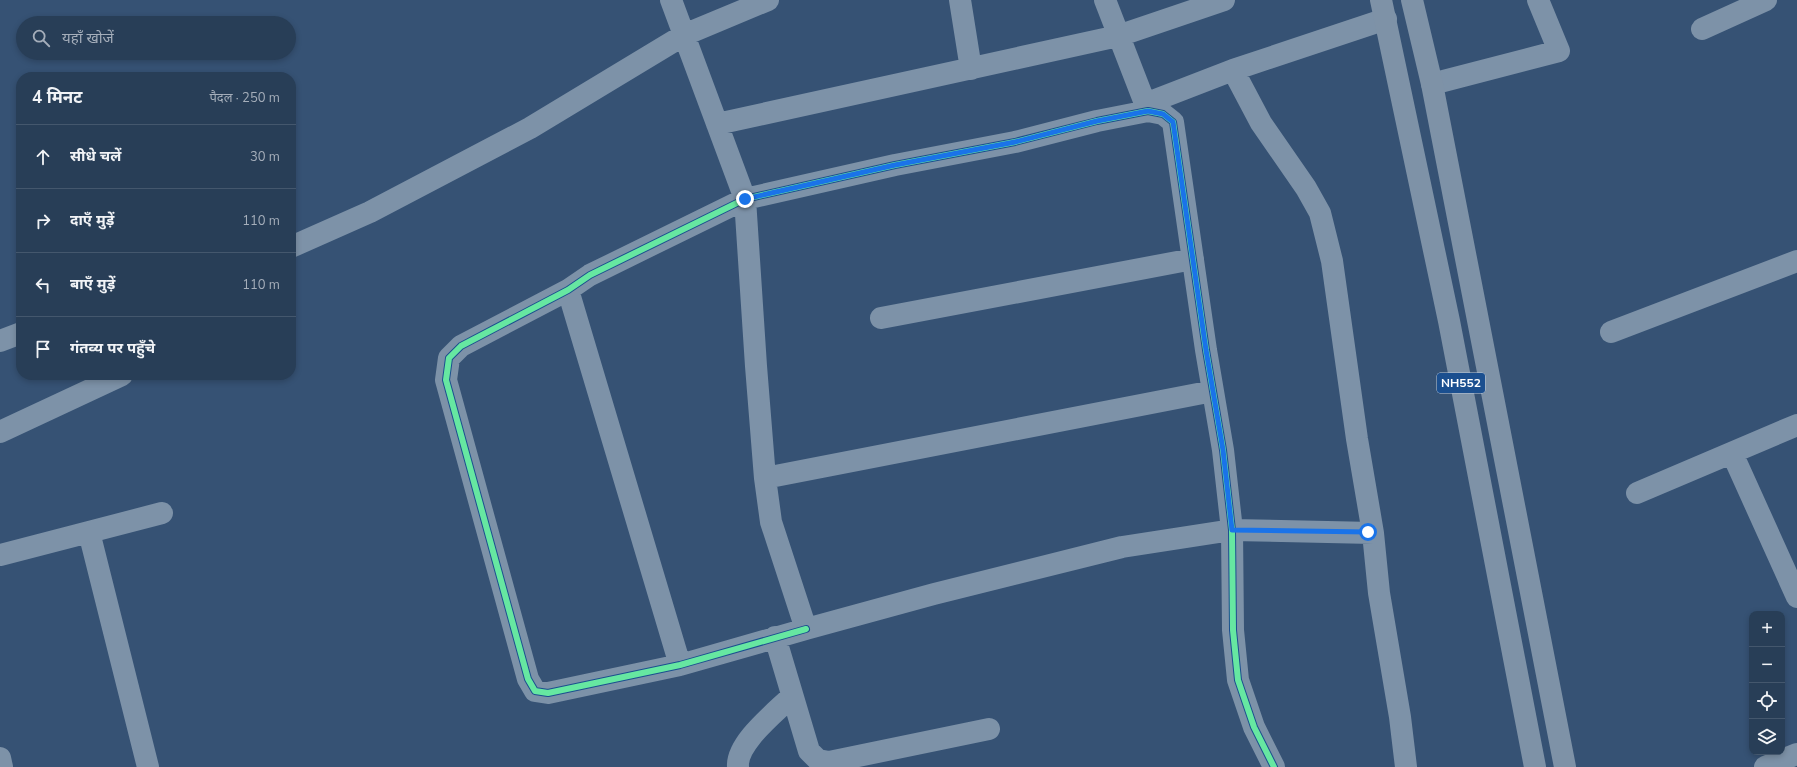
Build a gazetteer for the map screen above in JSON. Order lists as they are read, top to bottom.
{
  "streets": {
    "highway": ["NH552"]
  },
  "page": {
    "search": "यहाँ खोजें",
    "heading": ["4 मिनट", "पैदल · 250 m"],
    "list": [
      ["सीधे चलें", "30 m"],
      ["दाएँ मुड़ें", "110 m"],
      ["बाएँ मुड़ें", "110 m"],
      "गंतव्य पर पहुँचे"
    ],
    "map_buttons": ["+", "−"]
  }
}
